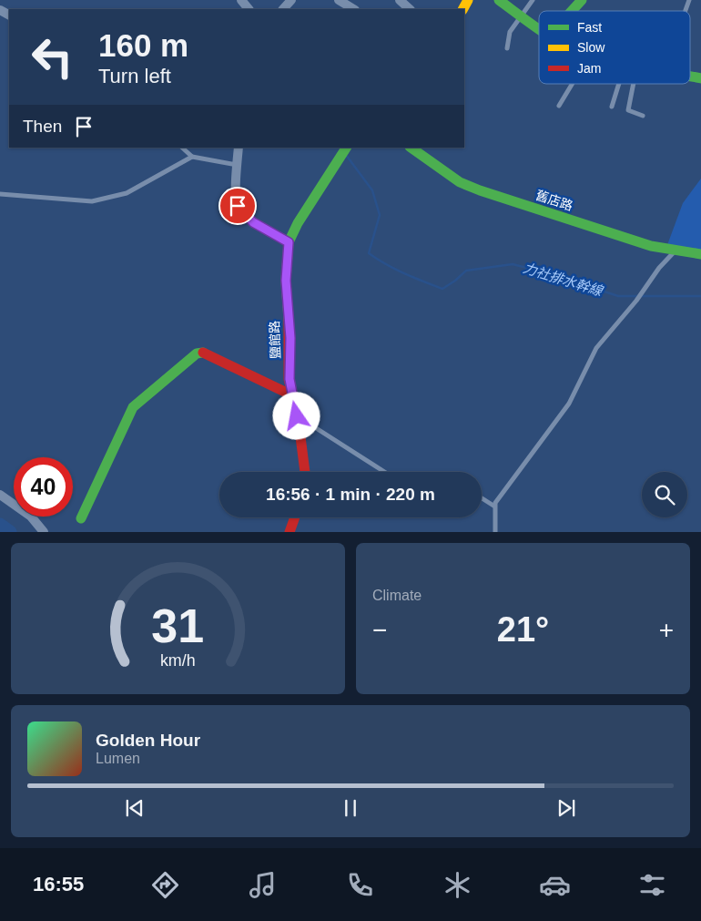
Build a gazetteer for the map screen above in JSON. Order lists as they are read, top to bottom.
{
  "streets": {
    "street": ["舊店路", "鹽館路"]
  },
  "water": ["力社排水幹線"],
  "legend": ["Fast", "Slow", "Jam"],
  "page": {
    "turn": ["160 m", "Turn left"],
    "then": "Then",
    "limit": "40",
    "trip": "16:56 · 1 min · 220 m",
    "tile": "Climate",
    "heat": ["−", "21°", "+"],
    "song": ["Golden Hour", "Lumen"],
    "tabs": "16:55",
    "gauge": ["31", "km/h"]
  }
}
